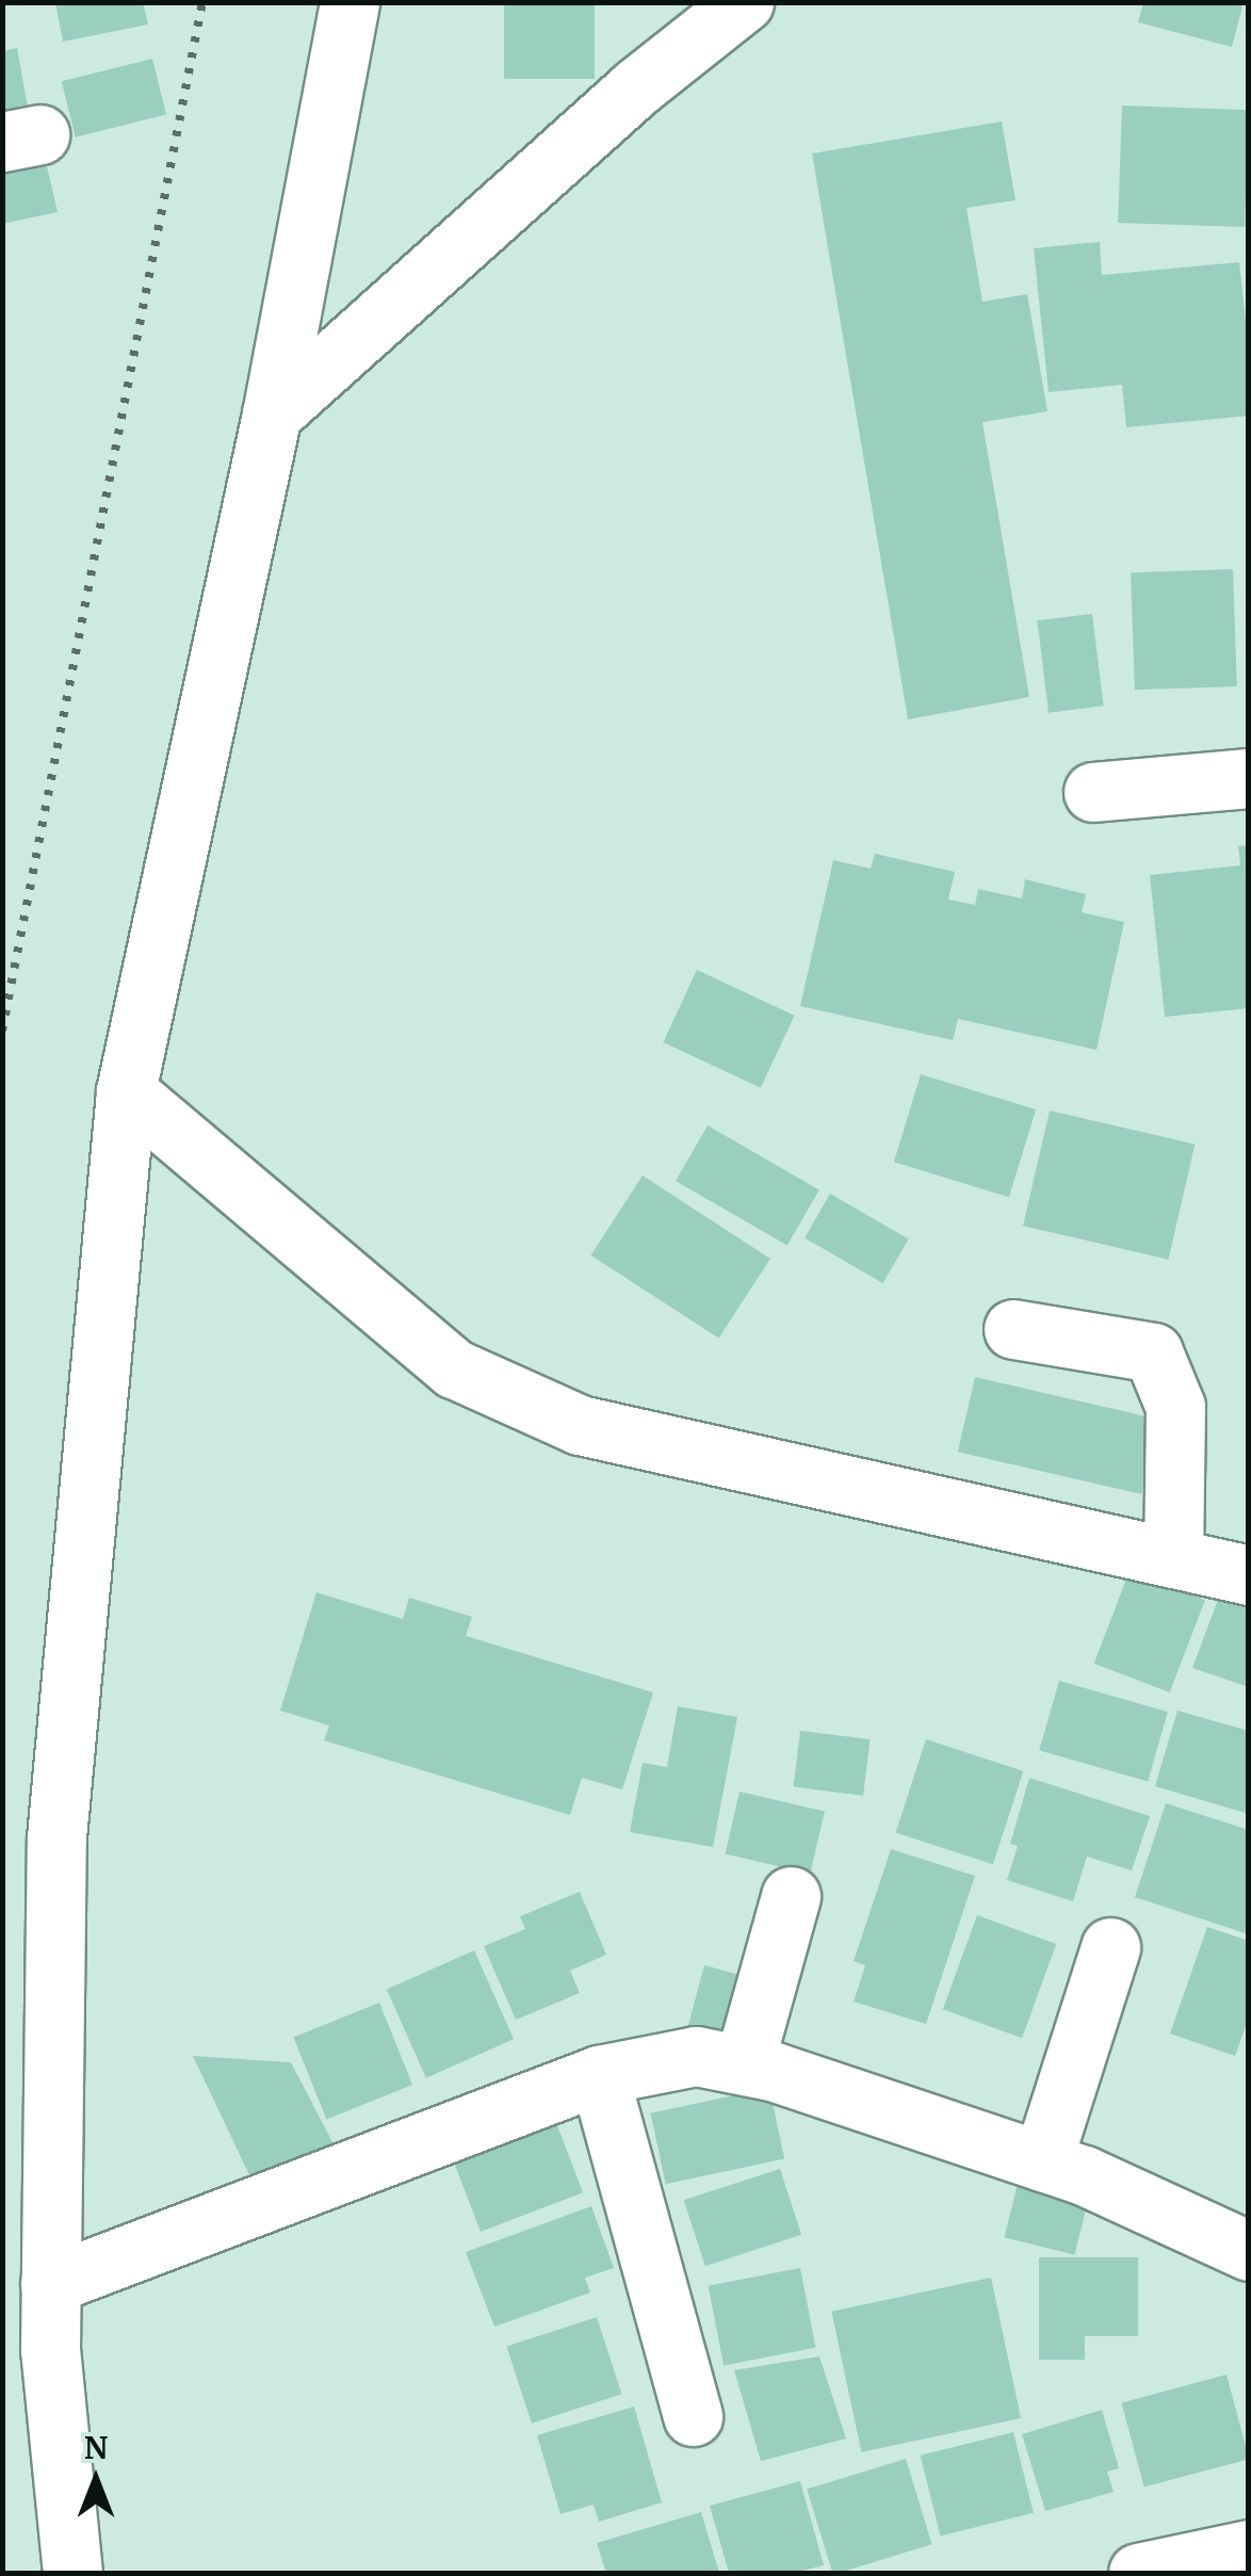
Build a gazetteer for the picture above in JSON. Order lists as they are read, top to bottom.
{
  "north": "top"
}
